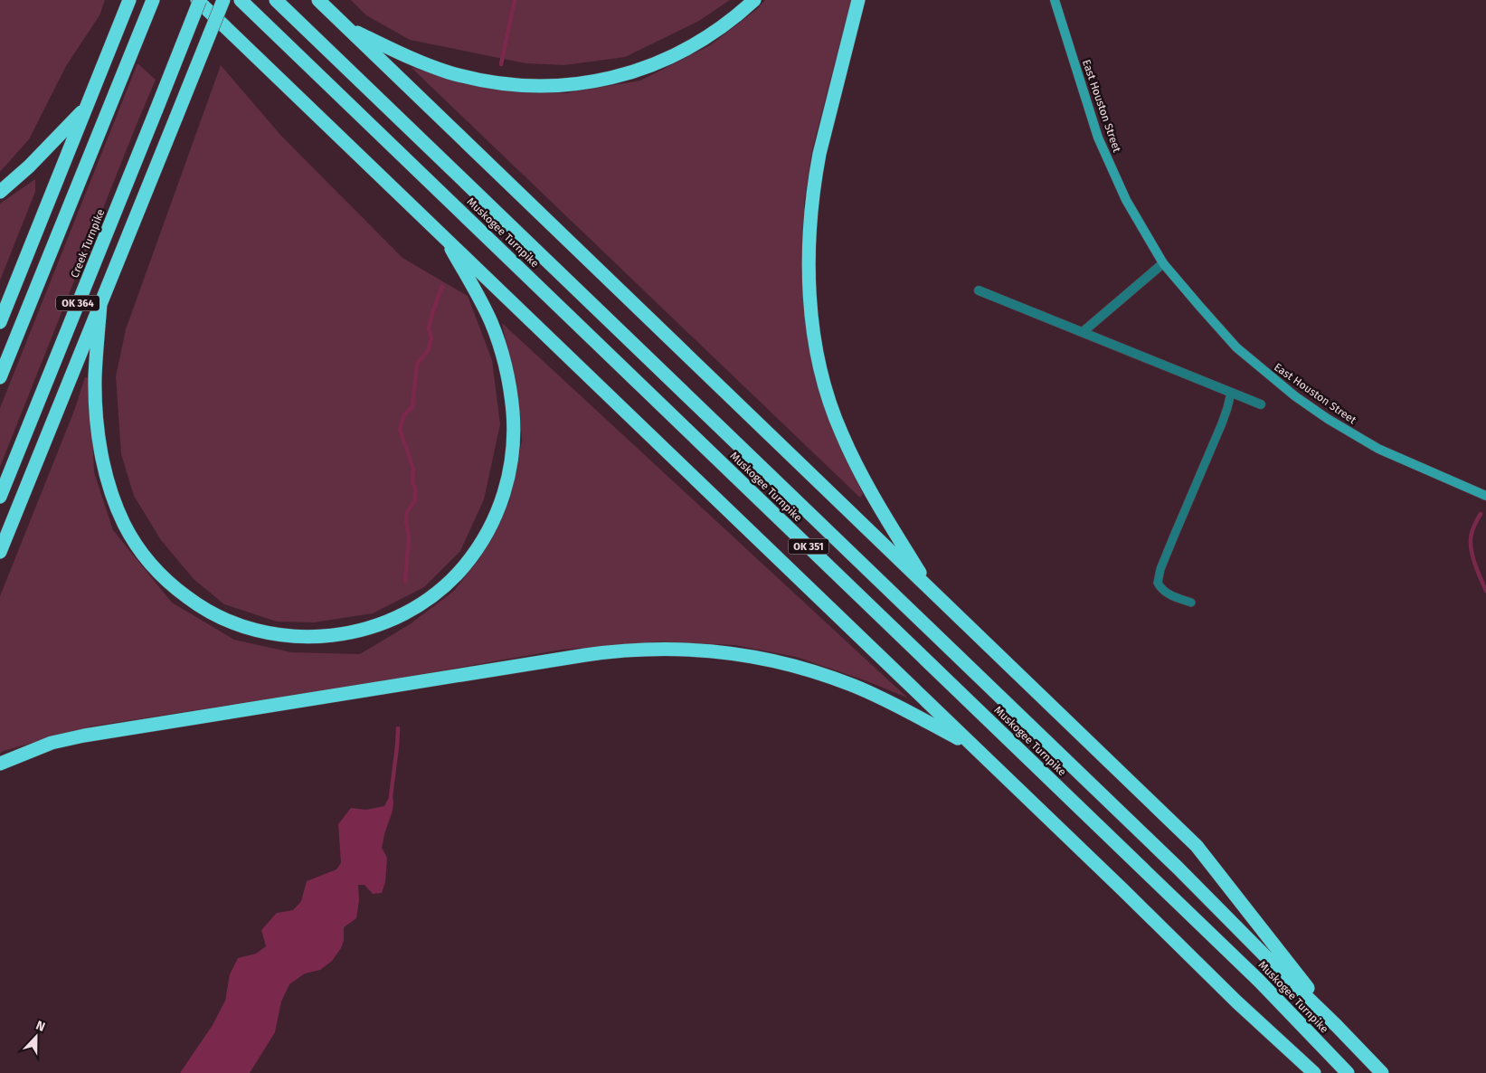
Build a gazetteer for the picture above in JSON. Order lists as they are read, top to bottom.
{
  "streets": {
    "highway": [
      "Muskogee Turnpike",
      "Creek Turnpike",
      "OK 364",
      "OK 351"
    ],
    "street": ["East Houston Street"]
  },
  "north": "top"
}
